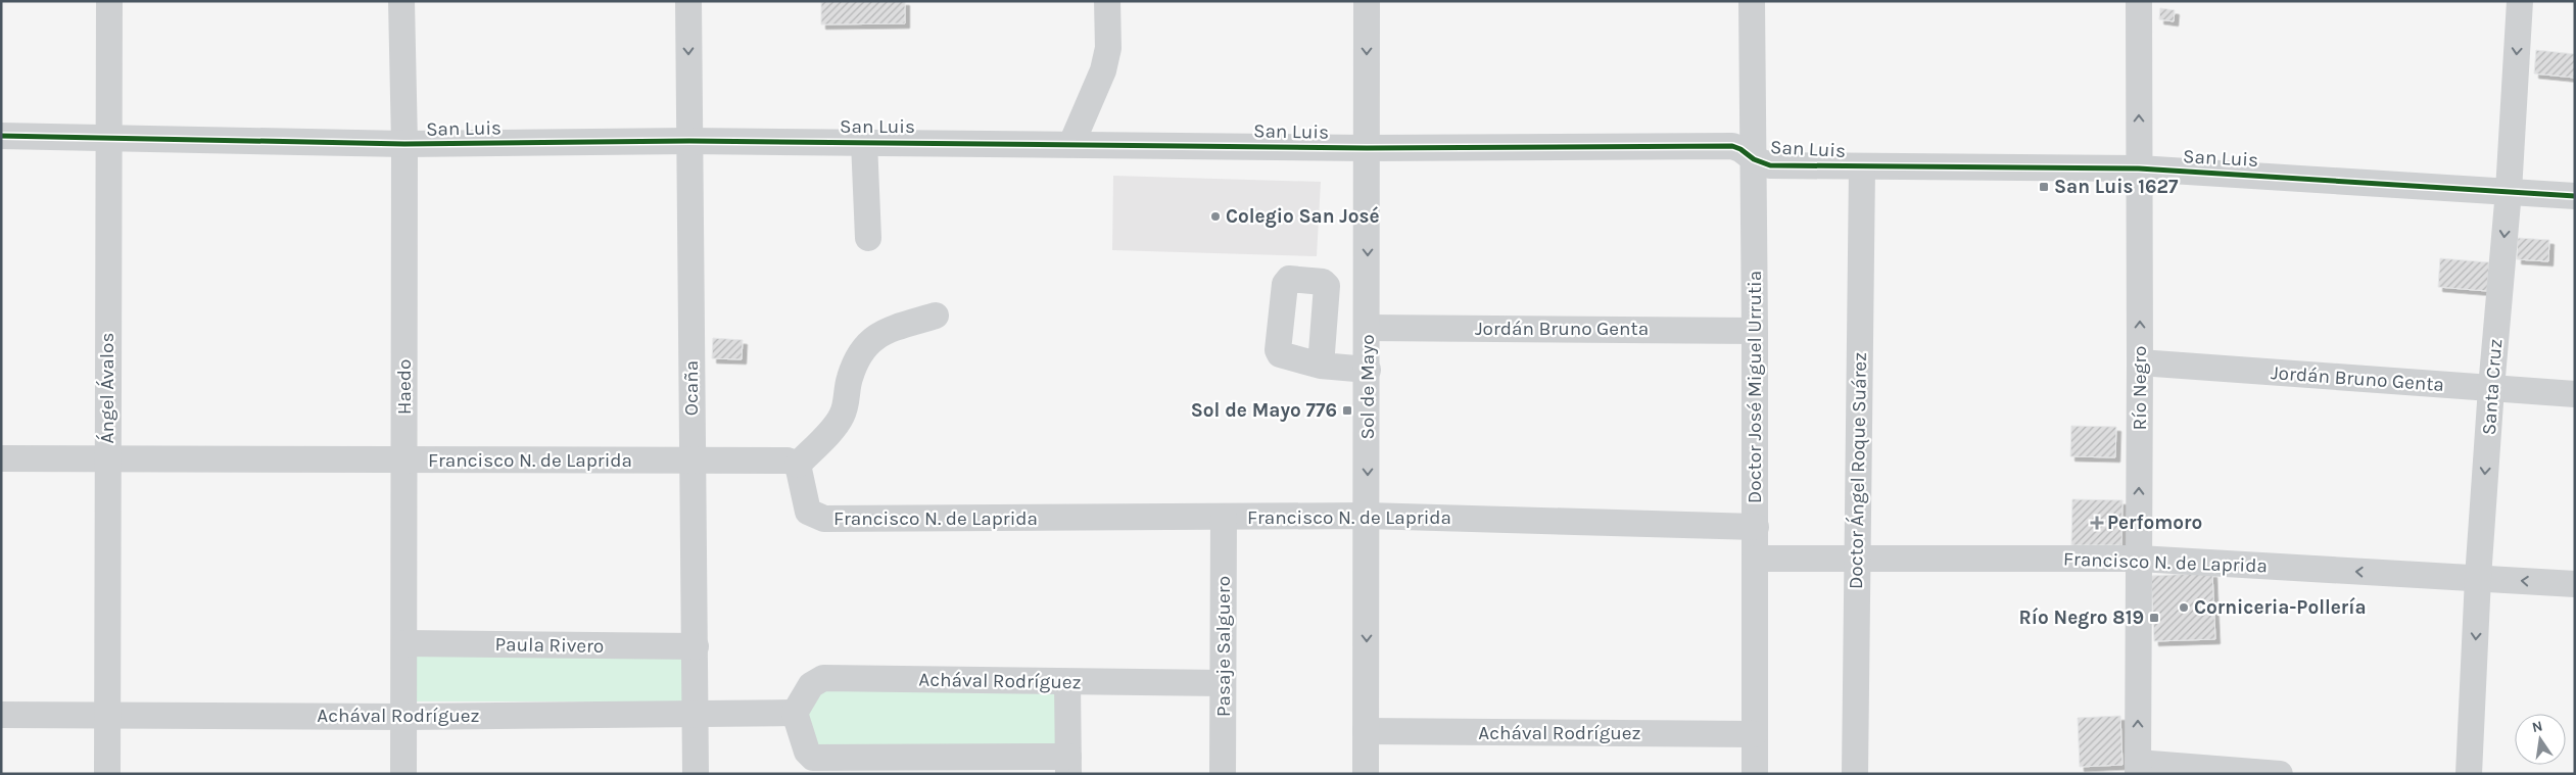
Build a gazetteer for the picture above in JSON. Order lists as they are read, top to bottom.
{
  "streets": {
    "street": [
      "San Luis",
      "Jordán Bruno Genta",
      "Haedo",
      "Sol de Mayo",
      "Doctor José Miguel Urrutia",
      "Santa Cruz",
      "Ángel Ávalos",
      "Ocaña",
      "Río Negro",
      "Francisco N. de Laprida",
      "Doctor Ángel Roque Suárez",
      "Paula Rivero",
      "Pasaje Salguero",
      "Achával Rodríguez"
    ]
  },
  "crossings": [
    ["San Luis", "Haedo"],
    ["San Luis", "Sol de Mayo"],
    ["San Luis", "Doctor José Miguel Urrutia"],
    ["San Luis", "Santa Cruz"],
    ["San Luis", "Ángel Ávalos"],
    ["San Luis", "Ocaña"],
    ["San Luis", "Río Negro"],
    ["San Luis", "Doctor Ángel Roque Suárez"],
    ["Jordán Bruno Genta", "Sol de Mayo"],
    ["Jordán Bruno Genta", "Doctor José Miguel Urrutia"],
    ["Jordán Bruno Genta", "Santa Cruz"],
    ["Jordán Bruno Genta", "Río Negro"],
    ["Haedo", "Francisco N. de Laprida"],
    ["Haedo", "Paula Rivero"],
    ["Haedo", "Achával Rodríguez"],
    ["Sol de Mayo", "Francisco N. de Laprida"],
    ["Sol de Mayo", "Achával Rodríguez"],
    ["Doctor José Miguel Urrutia", "Francisco N. de Laprida"],
    ["Doctor José Miguel Urrutia", "Achával Rodríguez"],
    ["Santa Cruz", "Francisco N. de Laprida"],
    ["Ángel Ávalos", "Francisco N. de Laprida"],
    ["Ángel Ávalos", "Achával Rodríguez"],
    ["Ocaña", "Francisco N. de Laprida"],
    ["Ocaña", "Paula Rivero"],
    ["Ocaña", "Achával Rodríguez"],
    ["Río Negro", "Francisco N. de Laprida"],
    ["Francisco N. de Laprida", "Doctor Ángel Roque Suárez"],
    ["Francisco N. de Laprida", "Pasaje Salguero"],
    ["Pasaje Salguero", "Achával Rodríguez"]
  ],
  "one_way": ["Sol de Mayo", "Santa Cruz", "Río Negro"],
  "places": {
    "transit": ["San Luis 1627", "Sol de Mayo 776", "Río Negro 819"],
    "other": ["Colegio San José", "Corniceria-Pollería"],
    "health": ["Perfomoro"]
  },
  "north": "top"
}
